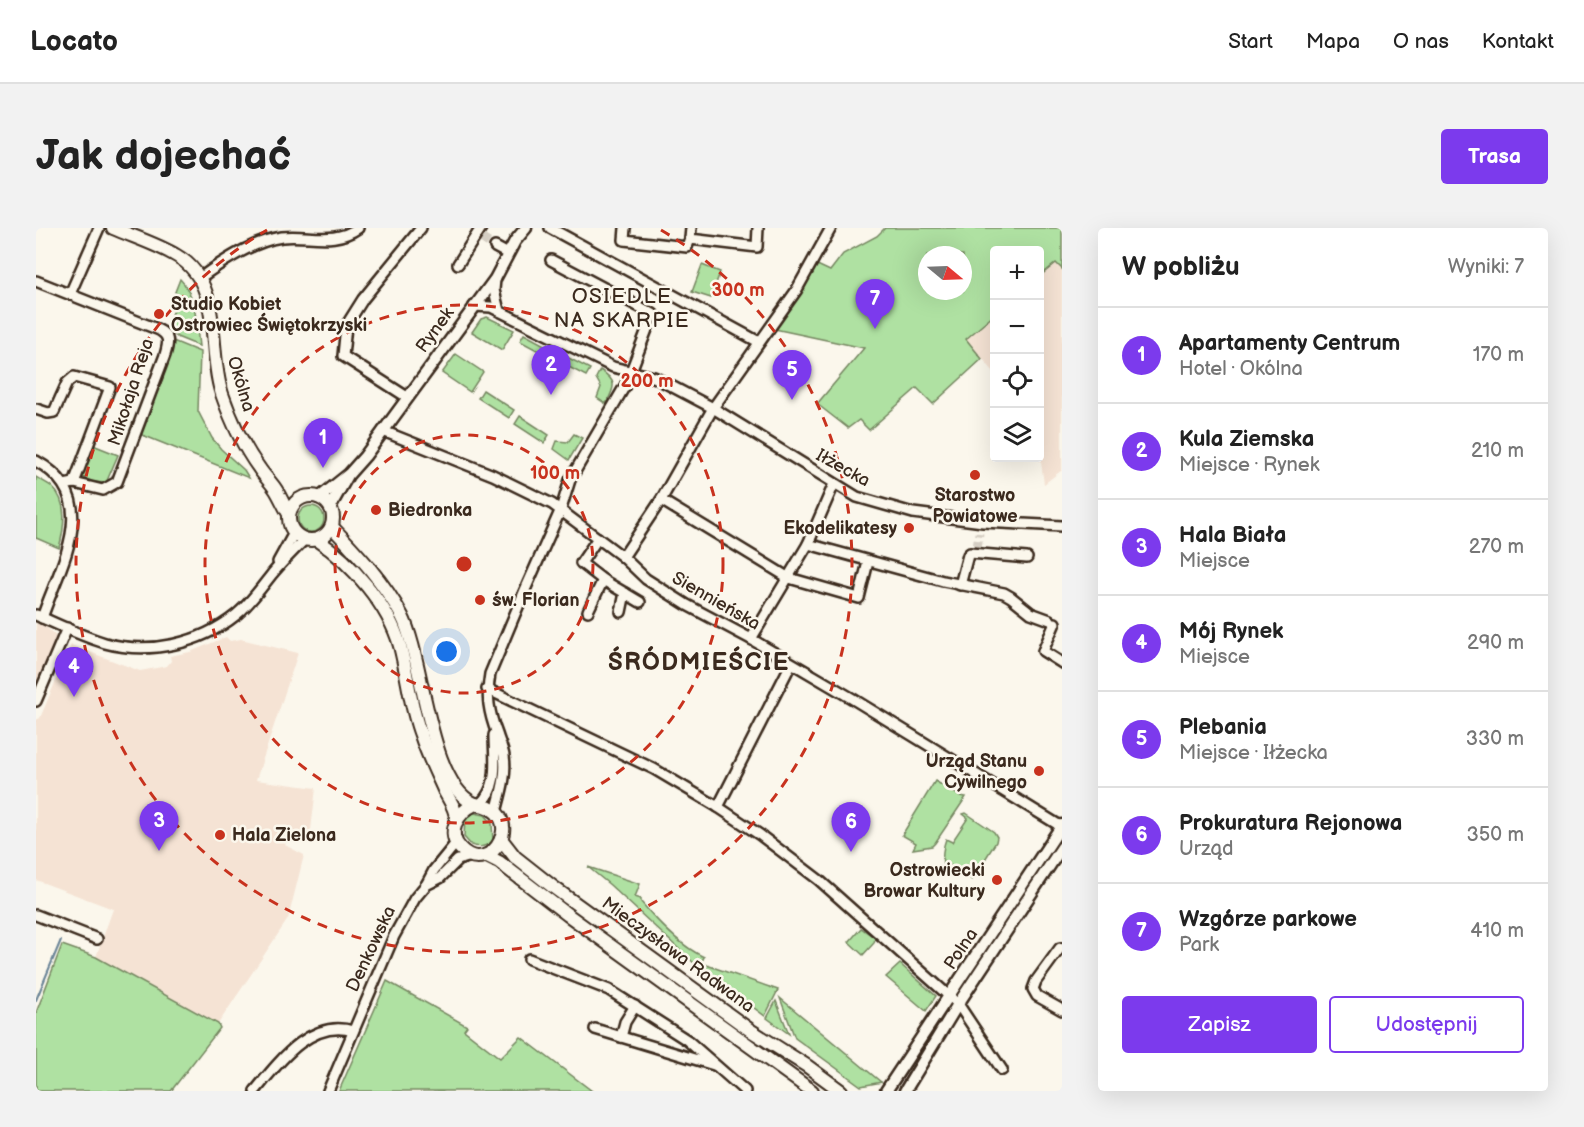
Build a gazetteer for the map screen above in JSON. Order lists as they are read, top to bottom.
{
  "streets": {
    "main road": ["Okólna", "Mieczysława Radwana"],
    "street": [
      "Rynek",
      "Mikołaja Reja",
      "Iłżecka",
      "Siennieńska",
      "Denkowska",
      "Polna"
    ]
  },
  "crossings": [
    ["Rynek", "Iłżecka"],
    ["Siennieńska", "Polna"],
    ["Denkowska", "Mieczysława Radwana"]
  ],
  "districts": ["OSIEDLE NA SKARPIE", "ŚRÓDMIEŚCIE"],
  "places": [
    "Studio Kobiet Ostrowiec Świętokrzyski",
    "Starostwo Powiatowe",
    "Biedronka",
    "Ekodelikatesy",
    "św. Florian",
    "Urząd Stanu Cywilnego",
    "Hala Zielona",
    "Ostrowiecki Browar Kultury"
  ],
  "north": "right",
  "page": {
    "header": "Locato",
    "nav": [
      "Start",
      "Mapa",
      "O nas",
      "Kontakt"
    ],
    "buttons": [
      "Trasa",
      ["Zapisz", "Udostępnij"]
    ],
    "title": "Jak dojechać",
    "heading": ["W pobliżu", "Wyniki: 7"],
    "map_buttons": ["+", "−"],
    "pins": [
      "7",
      "2",
      "5",
      "1",
      "4",
      "3",
      "6"
    ],
    "list": [
      {
        "mark": "1",
        "name": "Apartamenty Centrum",
        "note": "Hotel · Okólna",
        "value": "170 m"
      },
      {
        "mark": "2",
        "name": "Kula Ziemska",
        "note": "Miejsce · Rynek",
        "value": "210 m"
      },
      {
        "mark": "3",
        "name": "Hala Biała",
        "note": "Miejsce",
        "value": "270 m"
      },
      {
        "mark": "4",
        "name": "Mój Rynek",
        "note": "Miejsce",
        "value": "290 m"
      },
      {
        "mark": "5",
        "name": "Plebania",
        "note": "Miejsce · Iłżecka",
        "value": "330 m"
      },
      {
        "mark": "6",
        "name": "Prokuratura Rejonowa",
        "note": "Urząd",
        "value": "350 m"
      },
      {
        "mark": "7",
        "name": "Wzgórze parkowe",
        "note": "Park",
        "value": "410 m"
      }
    ]
  },
  "rings": ["300 m", "200 m", "100 m"]
}
